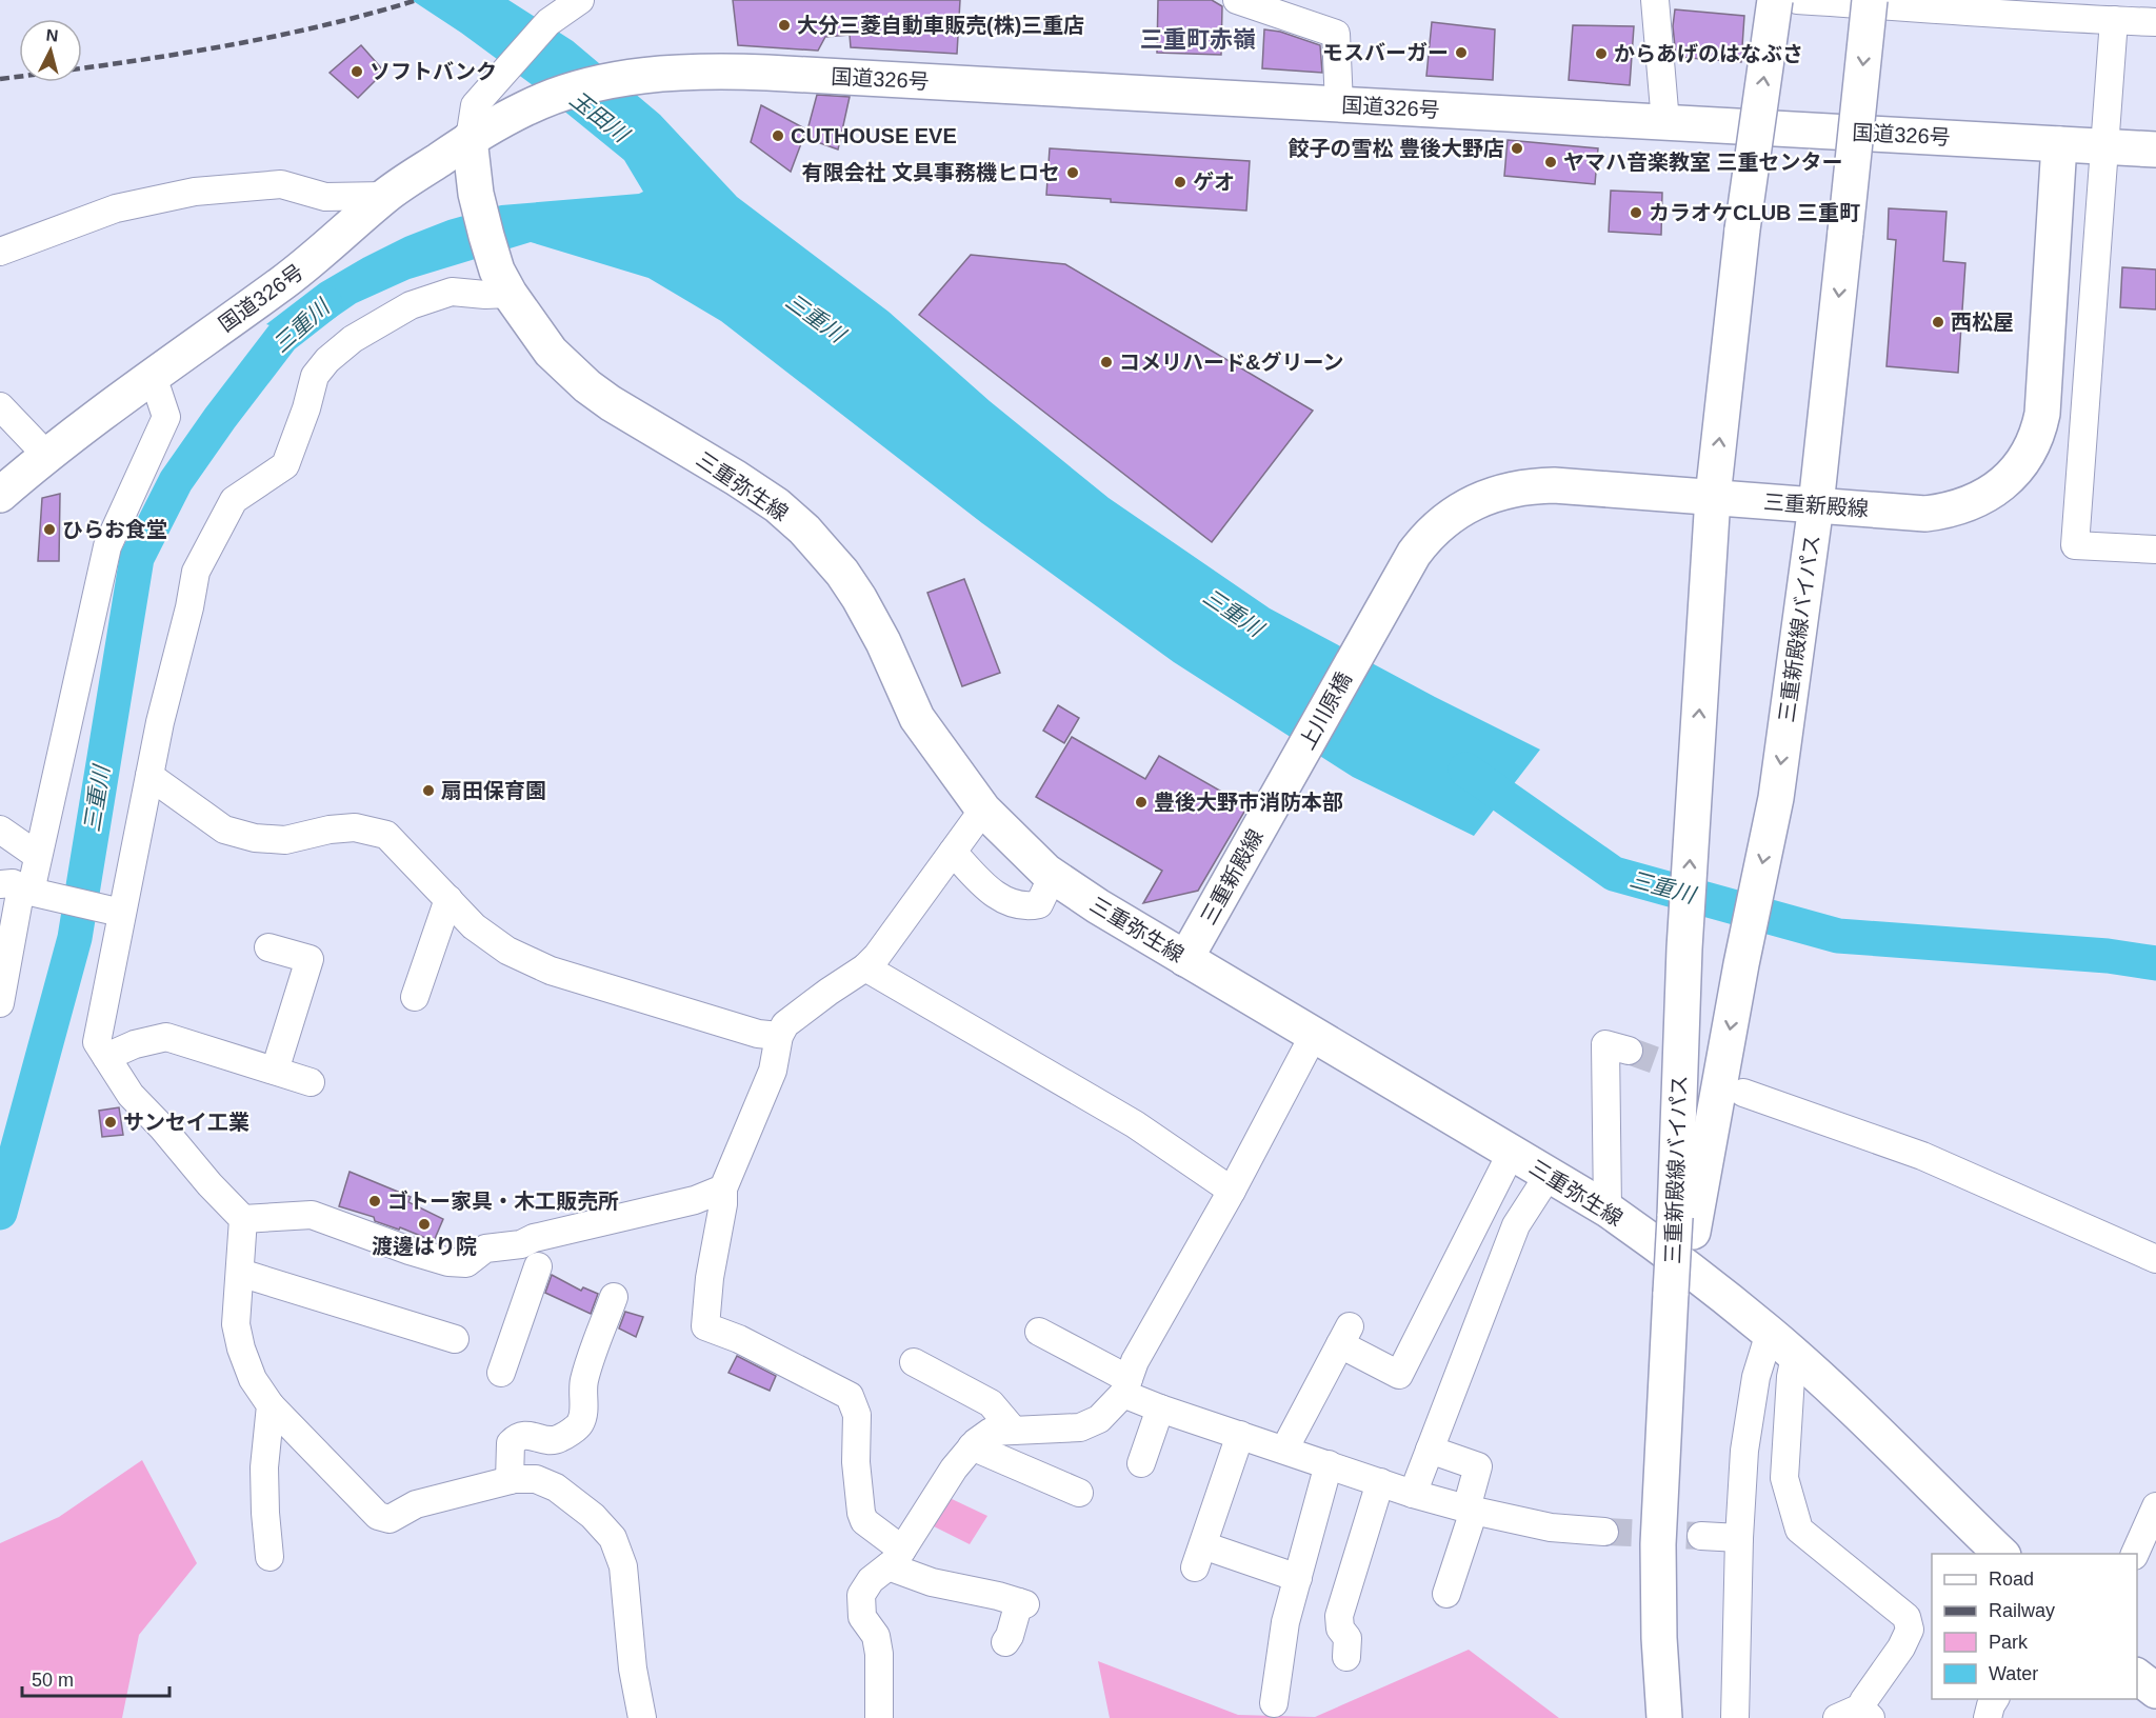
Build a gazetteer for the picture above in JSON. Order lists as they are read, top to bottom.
{
  "streets": {
    "main road": [
      "国道326号",
      "三重弥生線",
      "三重新殿線",
      "三重新殿線バイパス",
      "上川原橋"
    ]
  },
  "crossings": [
    ["国道326号", "三重弥生線"],
    ["国道326号", "三重新殿線"],
    ["三重弥生線", "三重新殿線"],
    ["三重新殿線", "三重新殿線バイパス"],
    ["三重新殿線", "上川原橋"]
  ],
  "districts": ["三重町赤嶺"],
  "water": ["玉田川", "三重川"],
  "places": [
    "大分三菱自動車販売(株)三重店",
    "モスバーガー",
    "からあげのはなぶさ",
    "ソフトバンク",
    "CUTHOUSE EVE",
    "餃子の雪松 豊後大野店",
    "ヤマハ音楽教室 三重センター",
    "有限会社 文具事務機ヒロセ",
    "ゲオ",
    "カラオケCLUB 三重町",
    "西松屋",
    "コメリハード&グリーン",
    "ひらお食堂",
    "扇田保育園",
    "豊後大野市消防本部",
    "サンセイ工業",
    "ゴトー家具・木工販売所",
    "渡邊はり院"
  ],
  "legend": [
    "Road",
    "Railway",
    "Park",
    "Water"
  ],
  "scale_bar": "50 m",
  "north": "top"
}
